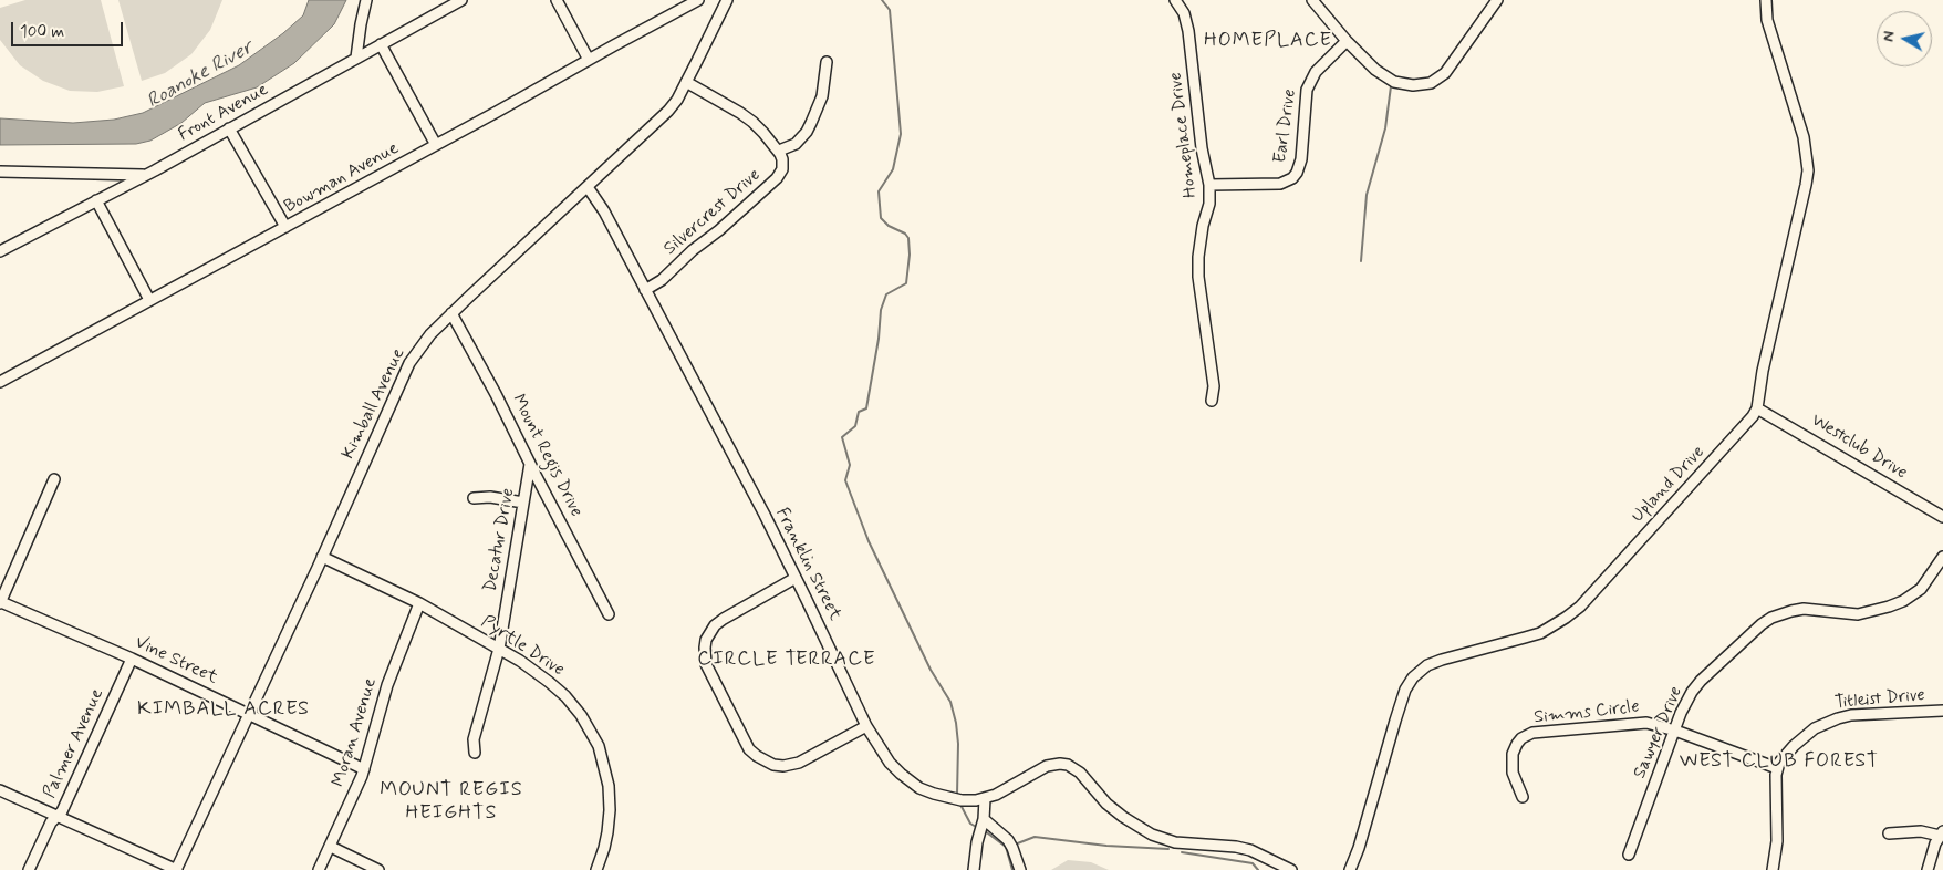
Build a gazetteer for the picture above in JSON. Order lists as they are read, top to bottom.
{
  "streets": {
    "street": [
      "Front Avenue",
      "Earl Drive",
      "Homeplace Drive",
      "Bowman Avenue",
      "Silvercrest Drive",
      "Kimball Avenue",
      "Westclub Drive",
      "Mount Regis Drive",
      "Upland Drive",
      "Decatur Drive",
      "Franklin Street",
      "Pyrtle Drive",
      "Vine Street",
      "Titleist Drive",
      "Simms Circle",
      "Moran Avenue",
      "Sawyer Drive",
      "Palmer Avenue"
    ]
  },
  "crossings": [
    ["Earl Drive", "Homeplace Drive"],
    ["Silvercrest Drive", "Franklin Street"],
    ["Kimball Avenue", "Mount Regis Drive"],
    ["Kimball Avenue", "Franklin Street"],
    ["Kimball Avenue", "Pyrtle Drive"],
    ["Kimball Avenue", "Vine Street"],
    ["Westclub Drive", "Upland Drive"],
    ["Mount Regis Drive", "Decatur Drive"],
    ["Decatur Drive", "Pyrtle Drive"],
    ["Pyrtle Drive", "Moran Avenue"],
    ["Vine Street", "Moran Avenue"],
    ["Vine Street", "Palmer Avenue"],
    ["Titleist Drive", "Simms Circle"],
    ["Simms Circle", "Sawyer Drive"]
  ],
  "districts": [
    "HOMEPLACE",
    "CIRCLE TERRACE",
    "KIMBALL ACRES",
    "WEST CLUB FOREST",
    "MOUNT REGIS HEIGHTS"
  ],
  "water": ["Roanoke River"],
  "scale_bar": "100 m",
  "north": "left"
}
